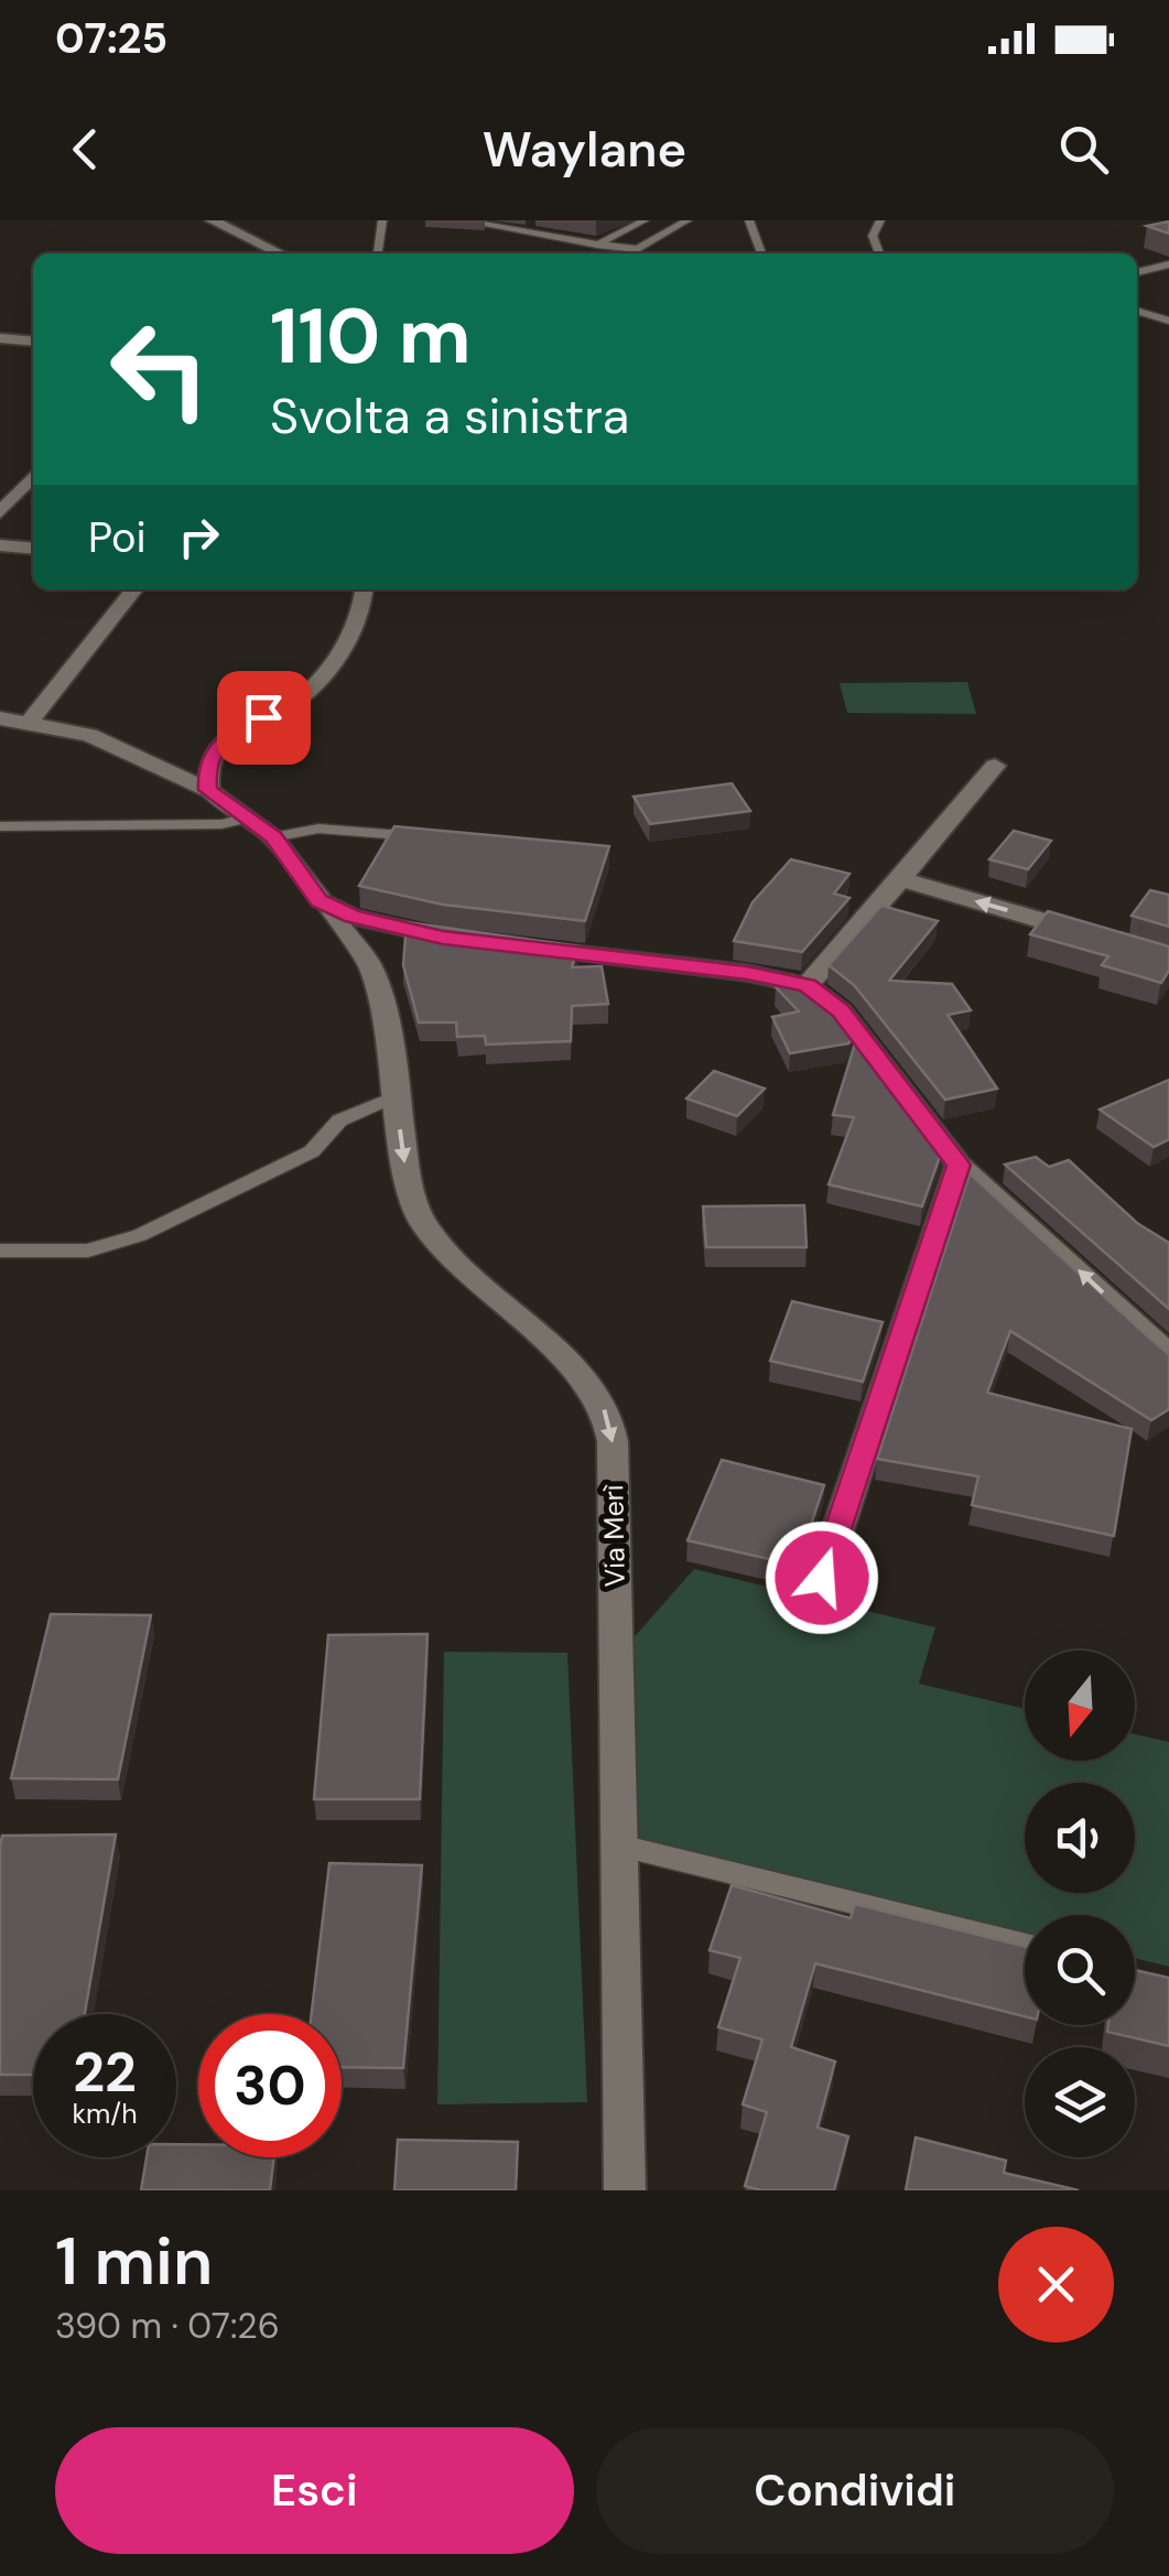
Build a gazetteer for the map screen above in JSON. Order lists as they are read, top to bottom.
{
  "streets": {
    "street": ["Via Merì"]
  },
  "one_way": ["Via Merì"],
  "north": "bottom",
  "page": {
    "status": "07:25",
    "header": "Waylane",
    "turn": ["110 m", "Svolta a sinistra"],
    "then": "Poi",
    "speed": "22 km/h",
    "limit": "30",
    "heading": ["1 min", "390 m · 07:26"],
    "buttons": ["Esci", "Condividi"]
  }
}
